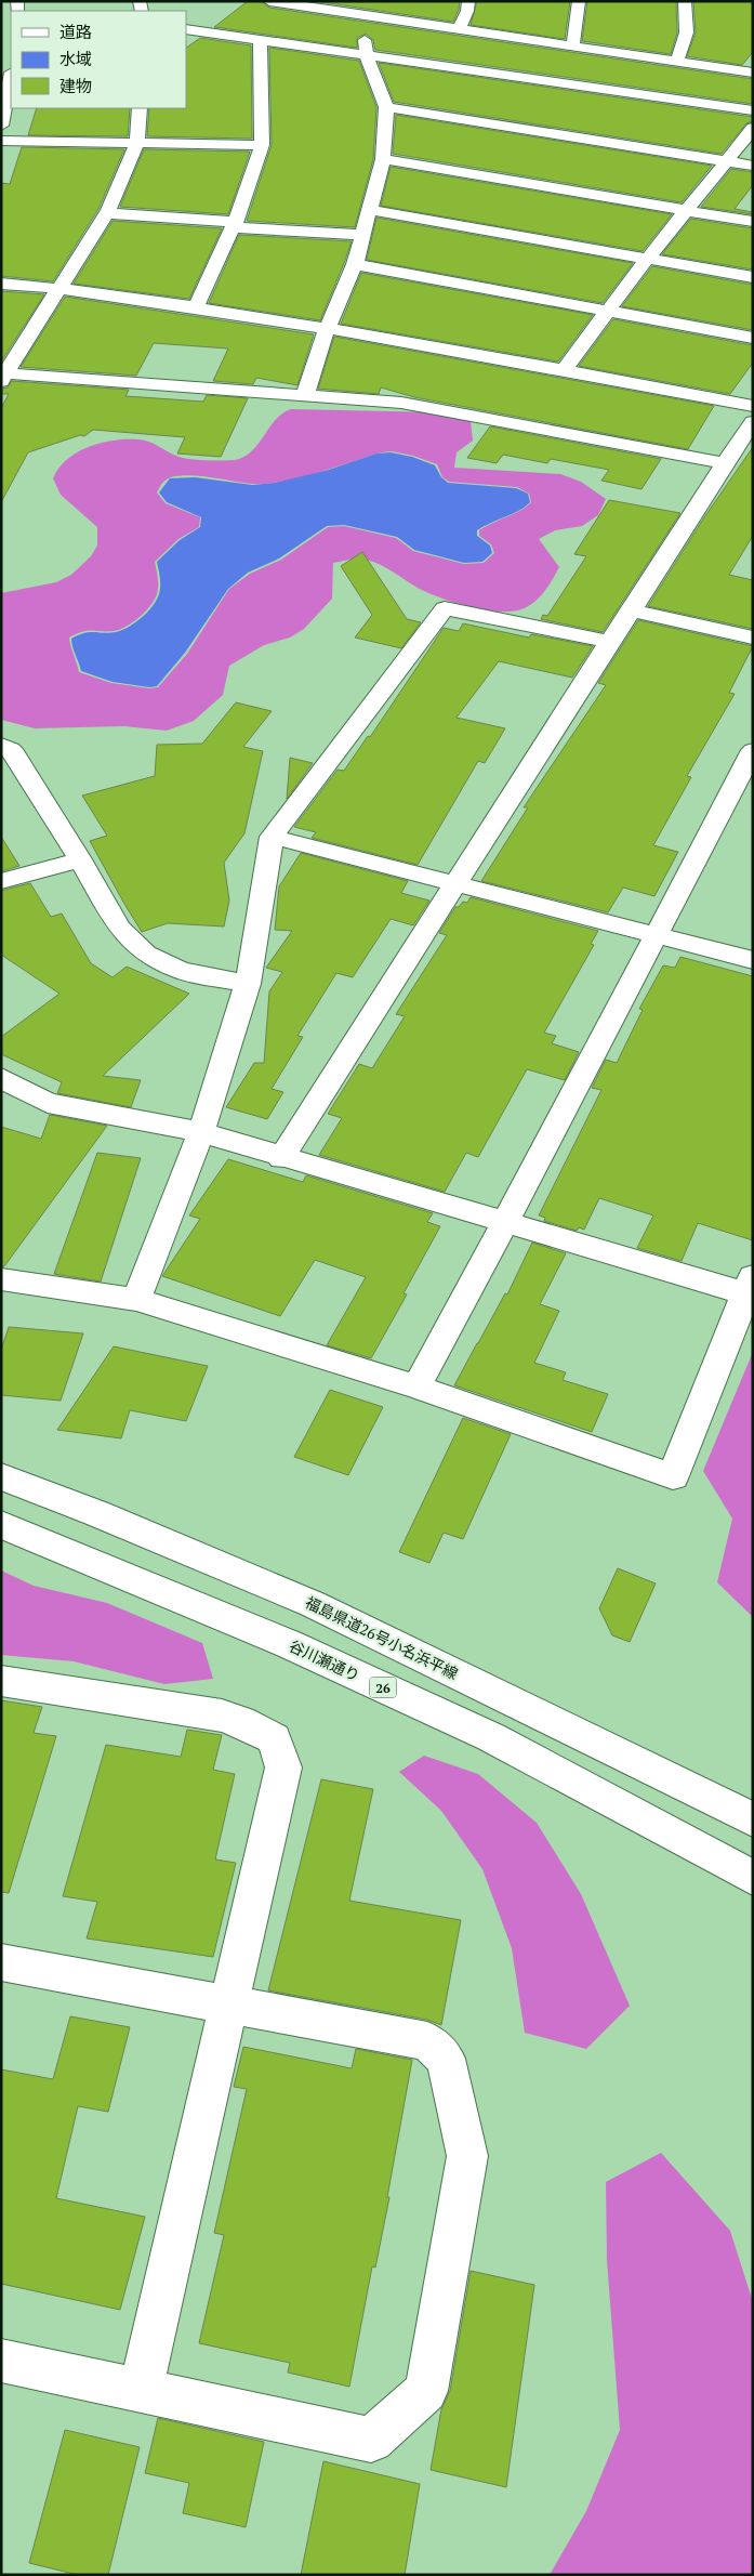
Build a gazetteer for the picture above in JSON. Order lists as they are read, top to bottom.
{
  "streets": {
    "street": ["福島県道26号小名浜平線", "谷川瀬通り", "26"]
  },
  "legend": ["道路", "水域", "建物"]
}
